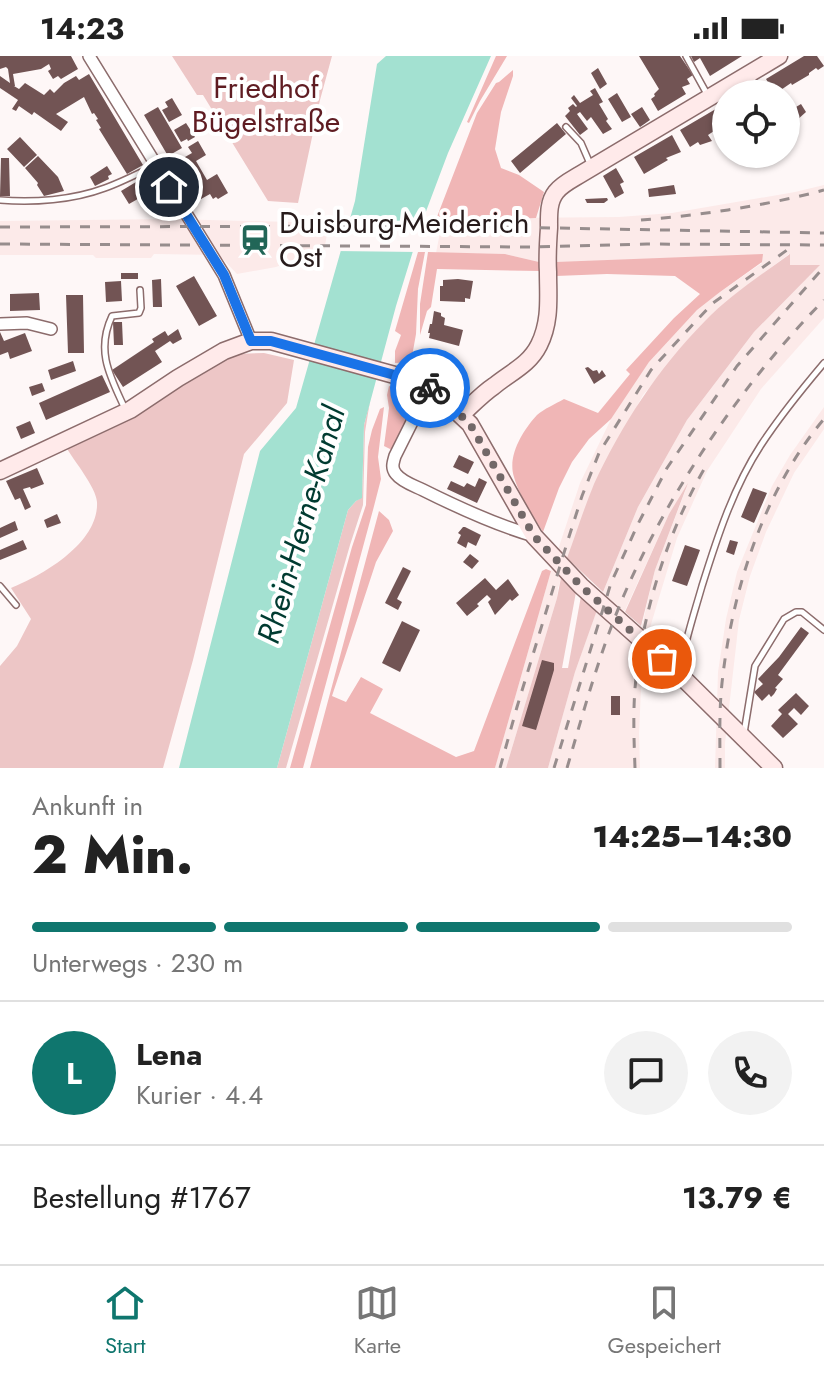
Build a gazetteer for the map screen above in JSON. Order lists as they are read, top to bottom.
{
  "water": ["Rhein-Herne-Kanal"],
  "parks": ["Friedhof Bügelstraße"],
  "places": {
    "station": ["Duisburg-Meiderich Ost"]
  },
  "page": {
    "status": "14:23",
    "heading": ["2 Min.", "Ankunft in", "14:25–14:30"],
    "panel": [
      "Lena",
      "Kurier · 4.4",
      "Bestellung #1767",
      "13.79 €"
    ],
    "bar": "Unterwegs · 230 m",
    "round": "L",
    "tabs": ["Start", "Karte", "Gespeichert"]
  }
}
